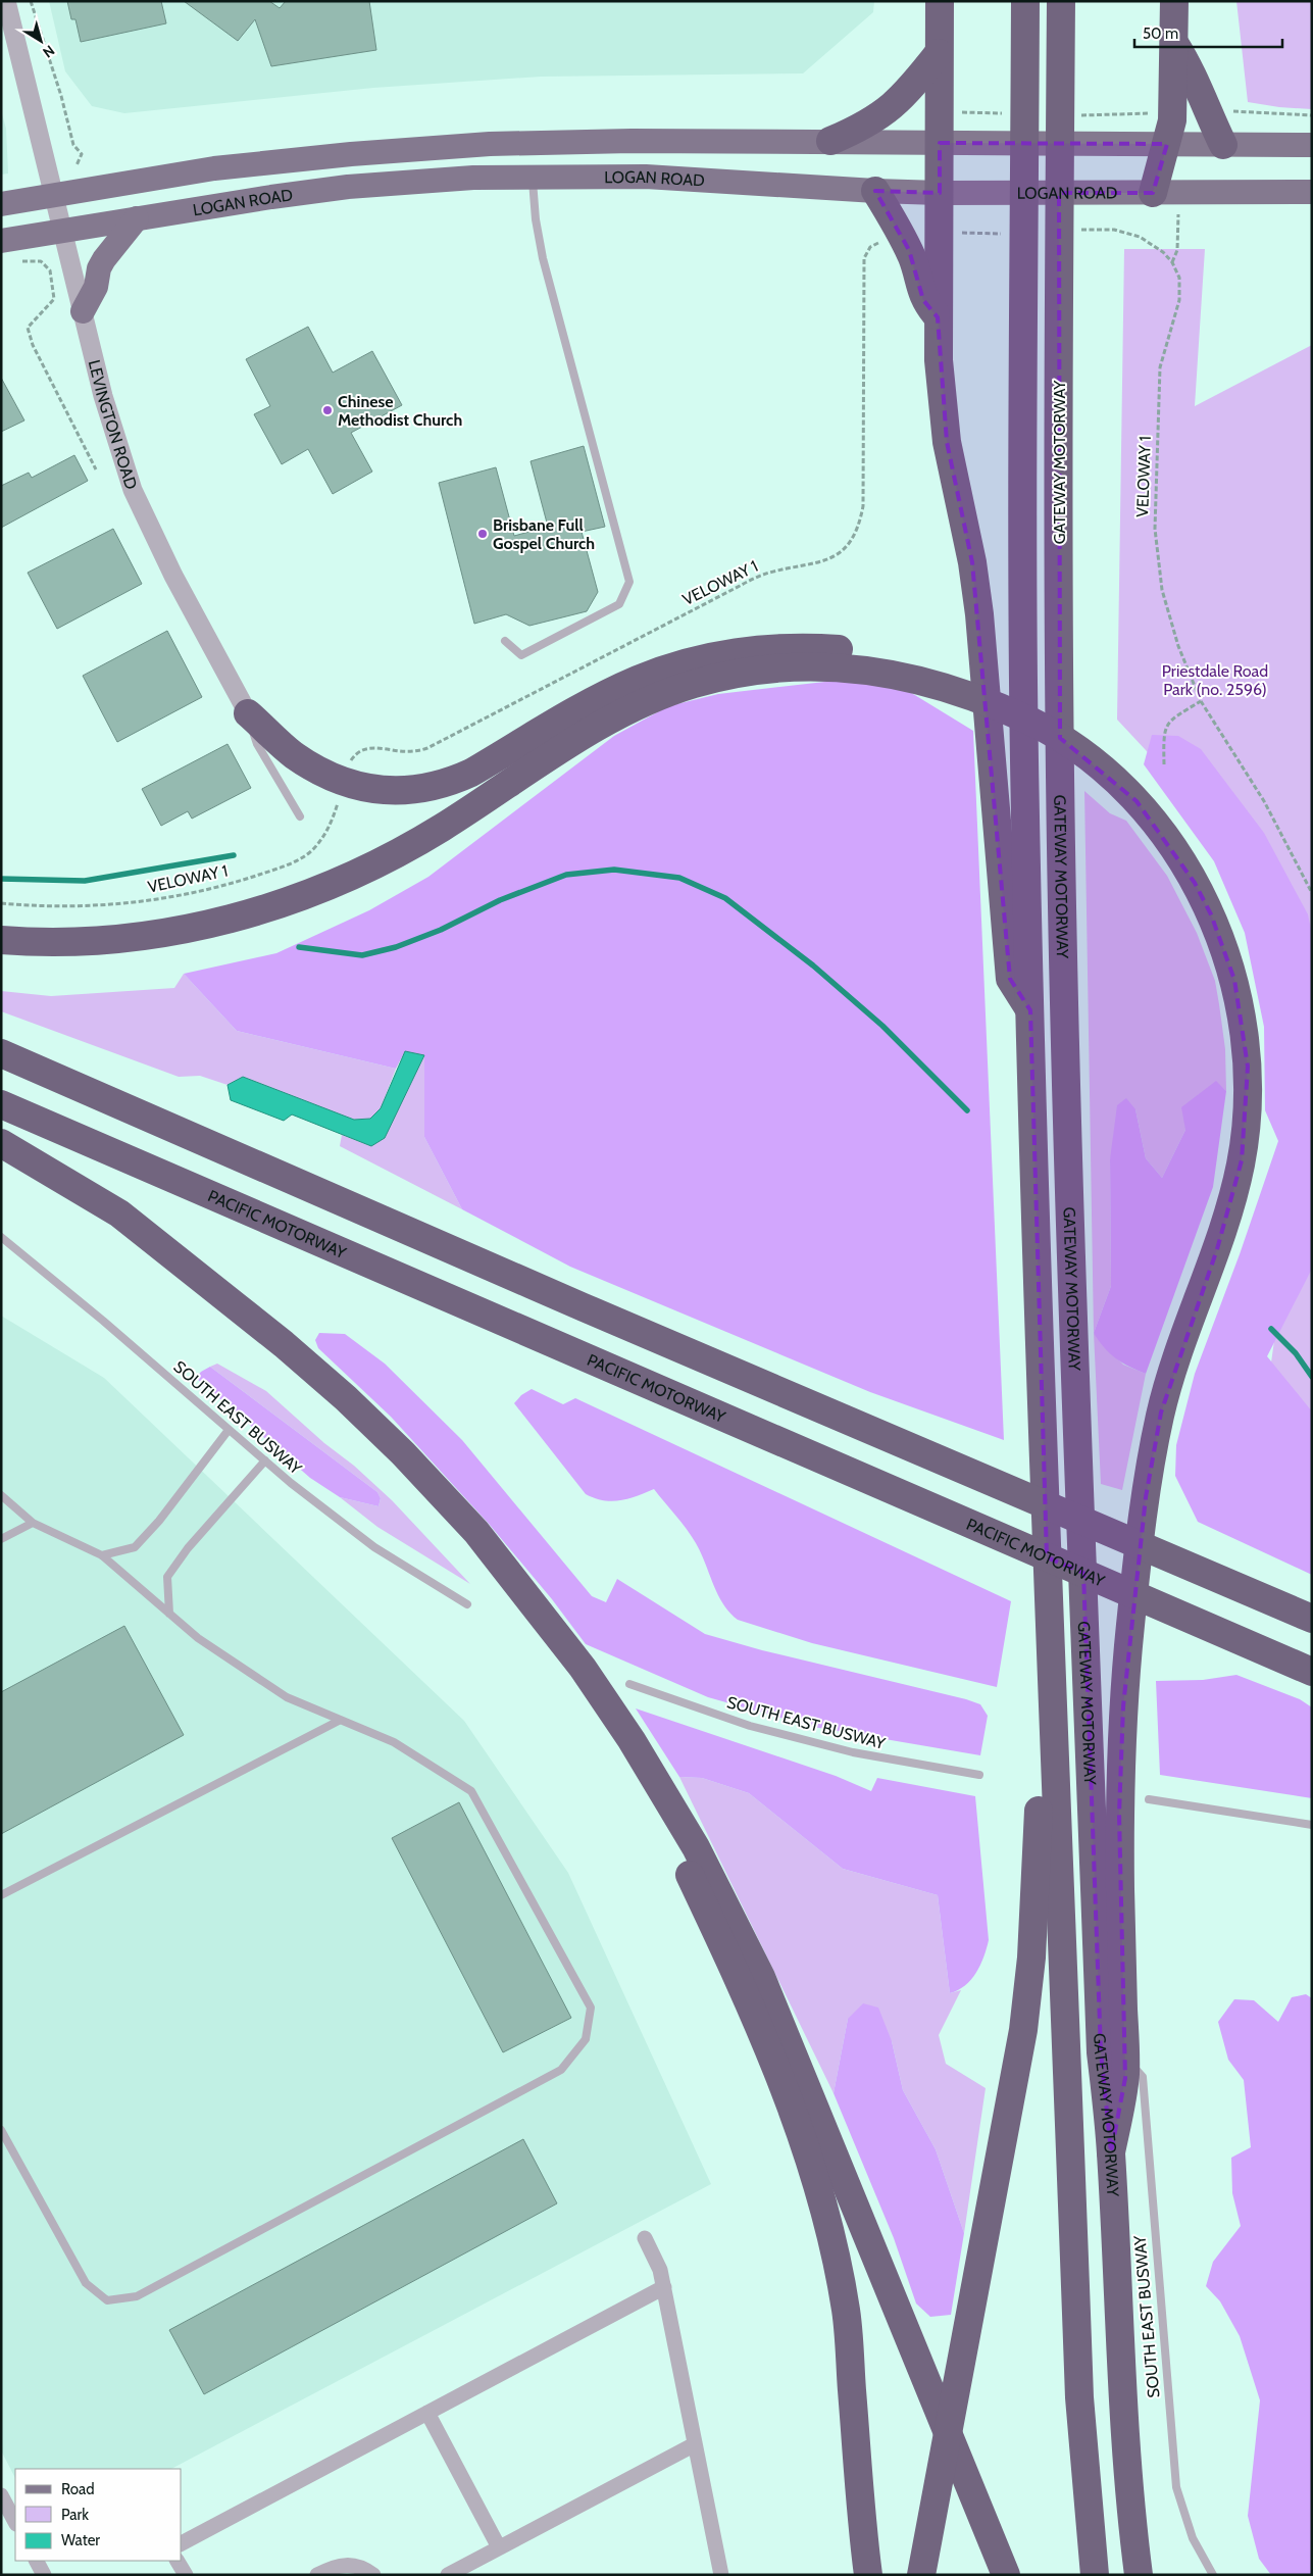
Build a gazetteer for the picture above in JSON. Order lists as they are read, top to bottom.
{
  "streets": {
    "highway": ["GATEWAY MOTORWAY", "PACIFIC MOTORWAY"],
    "main road": ["LOGAN ROAD"],
    "street": ["LEVINGTON ROAD"],
    "lane": ["SOUTH EAST BUSWAY"],
    "path": ["VELOWAY 1"]
  },
  "crossings": [
    ["LOGAN ROAD", "LEVINGTON ROAD"]
  ],
  "parks": ["Priestdale Road Park (no. 2596)"],
  "places": ["Chinese Methodist Church", "Brisbane Full Gospel Church"],
  "legend": ["Road", "Park", "Water"],
  "scale_bar": "50 m",
  "north": "bottom right"
}
